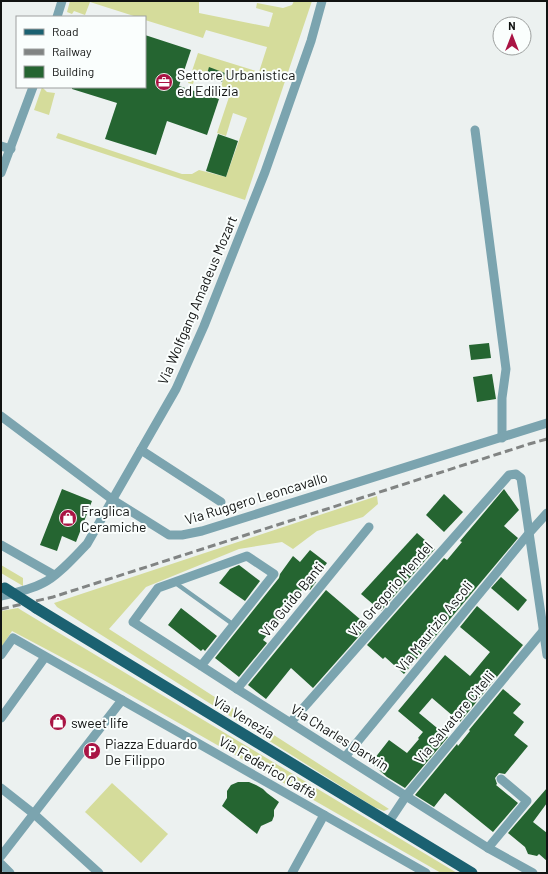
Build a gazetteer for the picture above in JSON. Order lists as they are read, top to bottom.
{
  "streets": {
    "main road": ["Via Venezia"],
    "street": [
      "Via Wolfgang Amadeus Mozart",
      "Via Ruggero Leoncavallo",
      "Via Gregorio Mendel",
      "Via Guido Banti",
      "Via Maurizio Ascoli",
      "Via Salvatore Citelli",
      "Via Charles Darwin",
      "Via Federico Caffè"
    ]
  },
  "crossings": [
    ["Via Wolfgang Amadeus Mozart", "Via Ruggero Leoncavallo"],
    ["Via Wolfgang Amadeus Mozart", "Via Venezia"],
    ["Via Gregorio Mendel", "Via Maurizio Ascoli"],
    ["Via Gregorio Mendel", "Via Charles Darwin"],
    ["Via Guido Banti", "Via Charles Darwin"],
    ["Via Maurizio Ascoli", "Via Charles Darwin"],
    ["Via Venezia", "Via Salvatore Citelli"],
    ["Via Salvatore Citelli", "Via Charles Darwin"]
  ],
  "places": {
    "office": ["Settore Urbanistica ed Edilizia"],
    "shop": ["Fraglica Ceramiche", "sweet life"],
    "parking": ["Piazza Eduardo De Filippo"]
  },
  "legend": ["Road", "Railway", "Building"],
  "north": "top"
}
